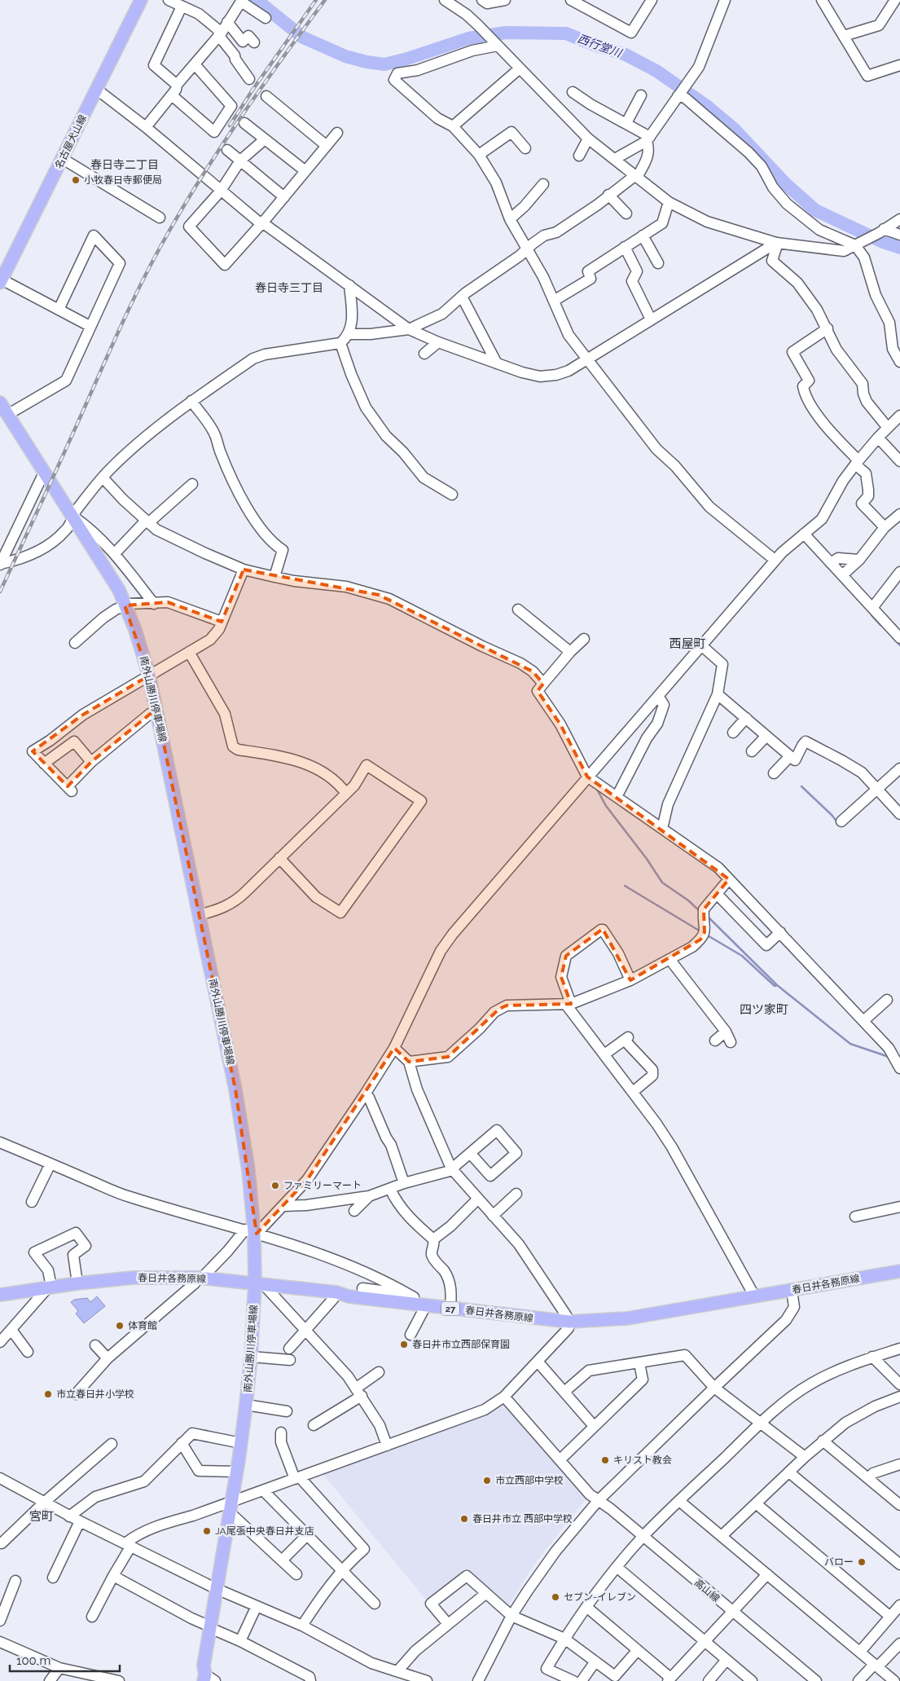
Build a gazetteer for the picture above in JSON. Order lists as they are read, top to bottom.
{
  "streets": {
    "main road": [
      "名古屋犬山線",
      "南外山勝川停車場線",
      "春日井各務原線",
      "27"
    ],
    "street": ["高山線"]
  },
  "crossings": [
    ["南外山勝川停車場線", "春日井各務原線"]
  ],
  "districts": [
    "春日寺二丁目",
    "春日寺三丁目",
    "西屋町",
    "四ツ家町",
    "宮町"
  ],
  "water": ["西行堂川"],
  "places": [
    "小牧春日寺郵便局",
    "ファミリーマート",
    "体育館",
    "春日井市立西部保育園",
    "市立春日井小学校",
    "キリスト教会",
    "市立西部中学校",
    "春日井市立 西部中学校",
    "JA尾張中央春日井支店",
    "バロー",
    "セブン-イレブン"
  ],
  "scale_bar": "100 m"
}
